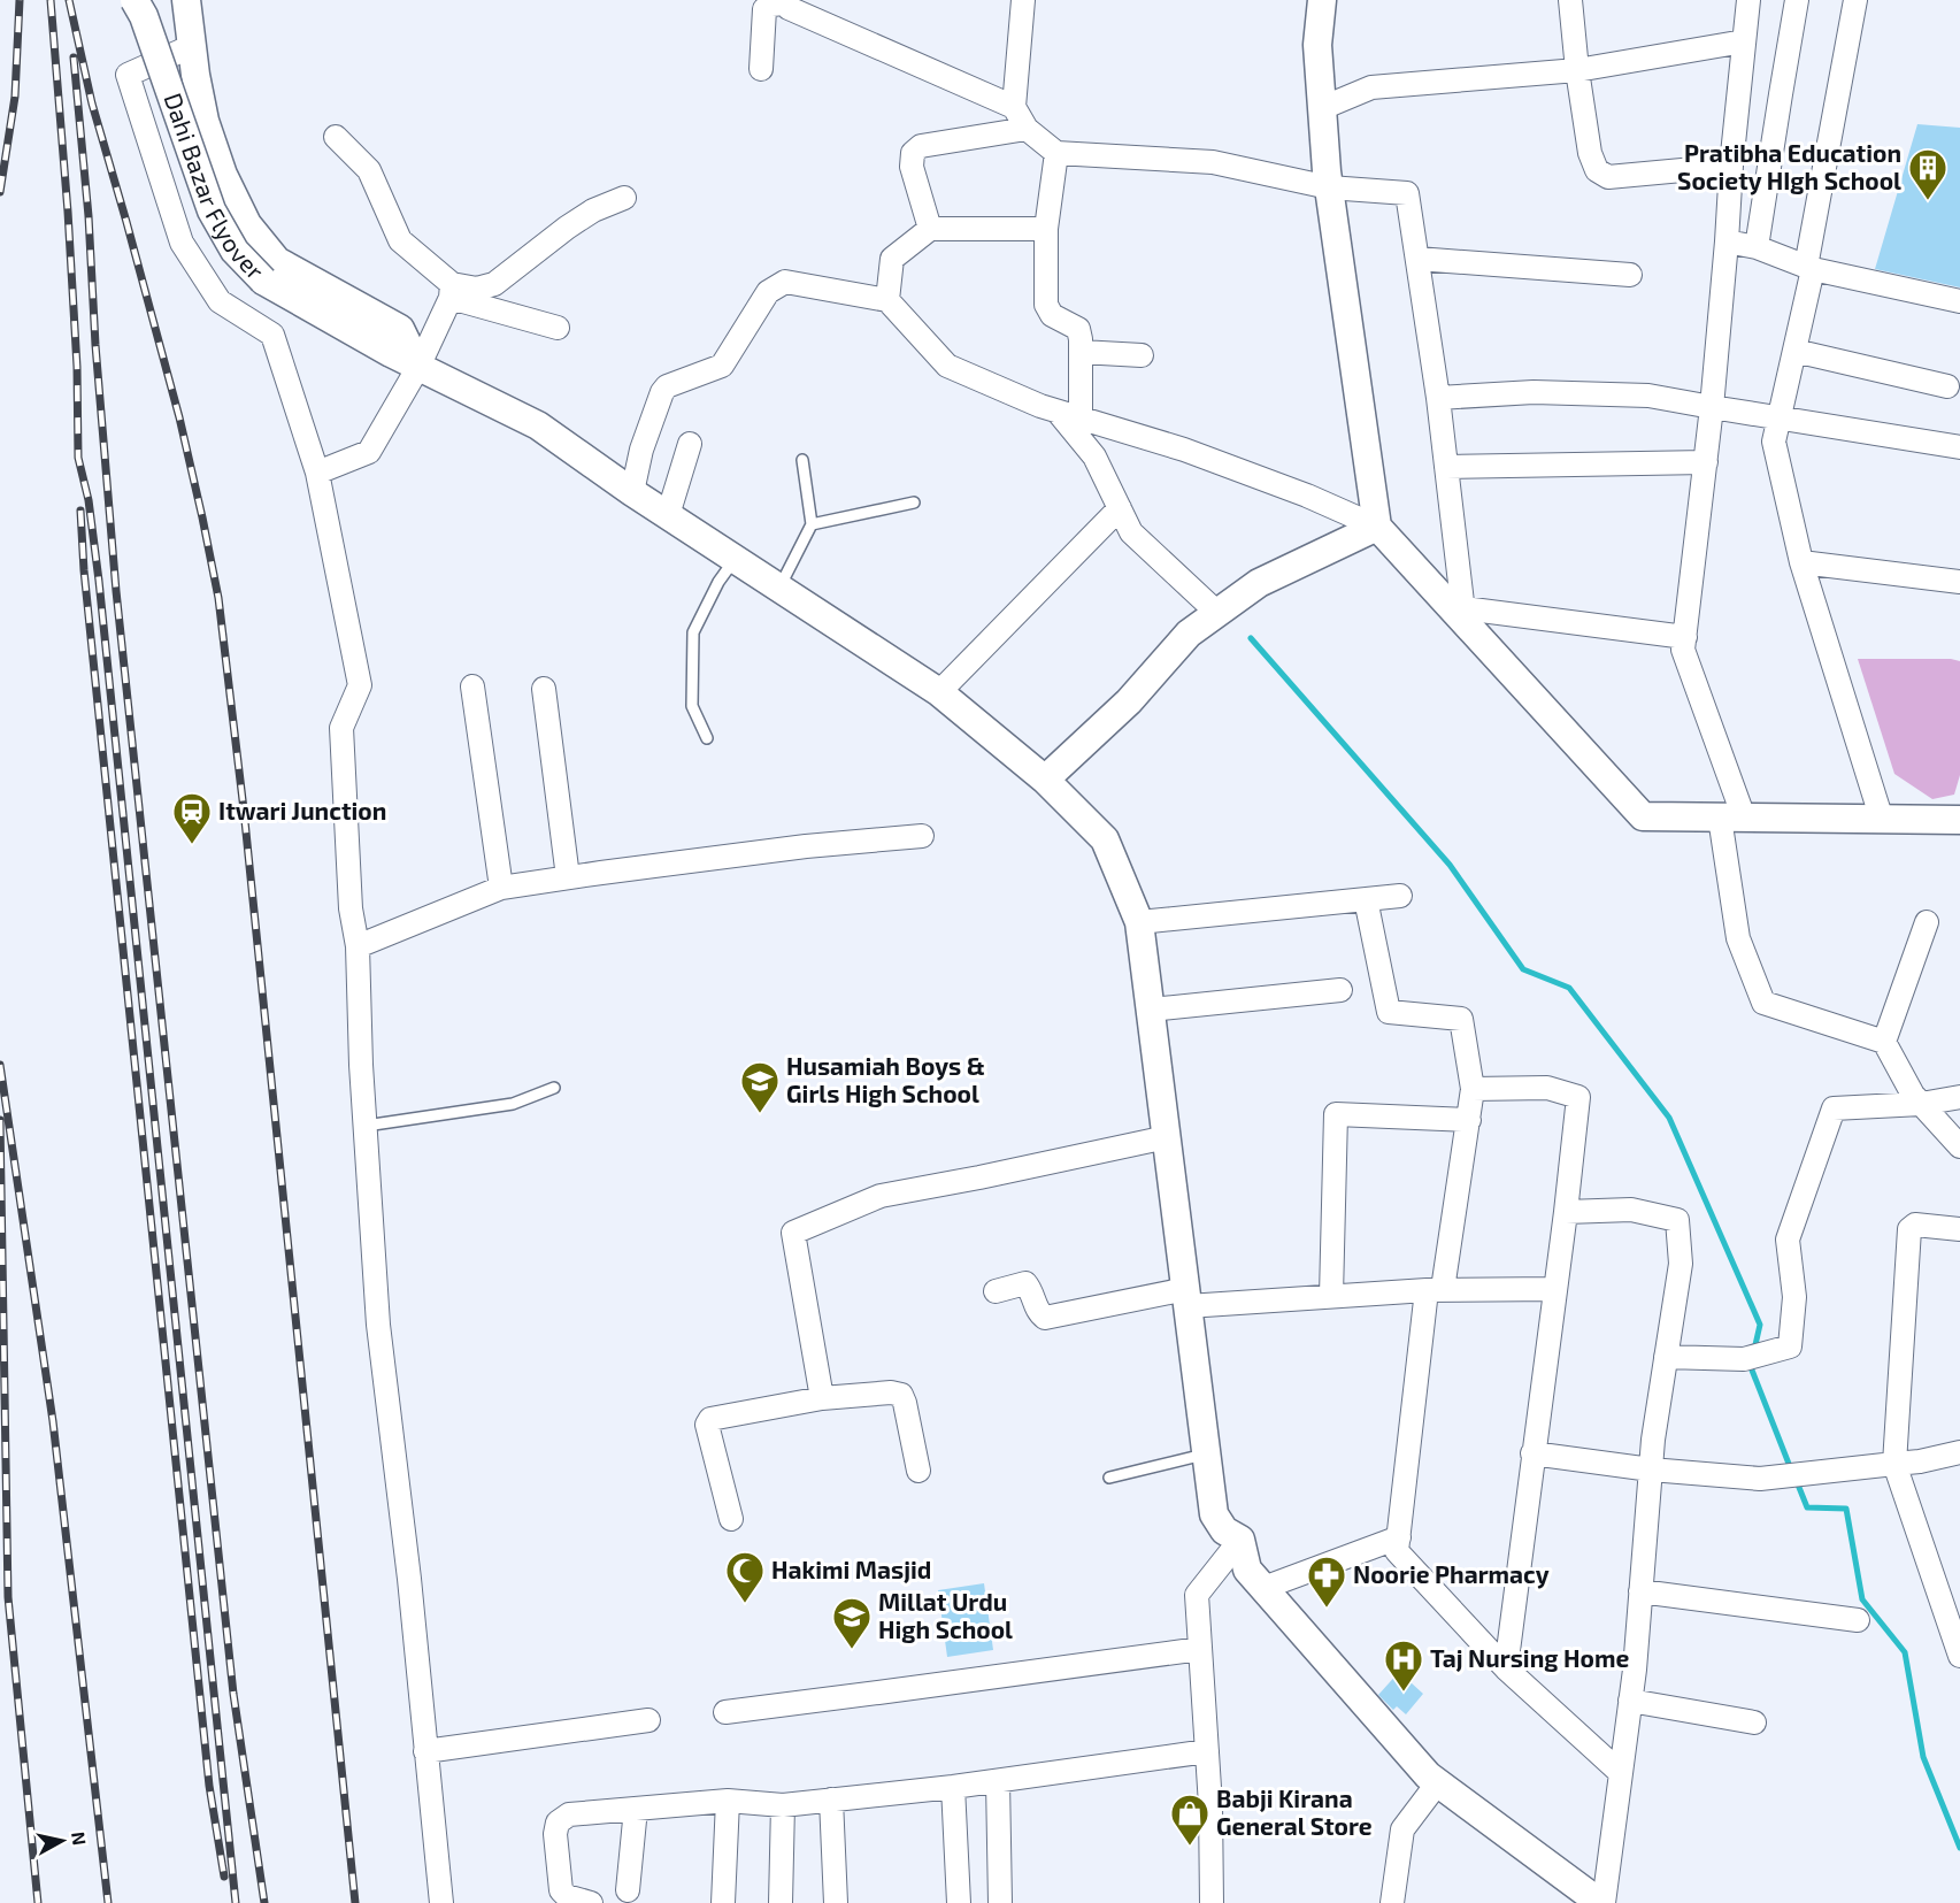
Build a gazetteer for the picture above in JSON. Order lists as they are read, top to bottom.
{
  "streets": {
    "street": ["Dahi Bazar Flyover"]
  },
  "places": {
    "building": ["Pratibha Education Society HIgh School"],
    "station": ["Itwari Junction"],
    "school or university": ["Husamiah Boys & Girls High School", "Millat Urdu High School"],
    "mosque": ["Hakimi Masjid"],
    "pharmacy": ["Noorie Pharmacy"],
    "hospital": ["Taj Nursing Home"],
    "shop": ["Babji Kirana General Store"]
  },
  "north": "right"
}
